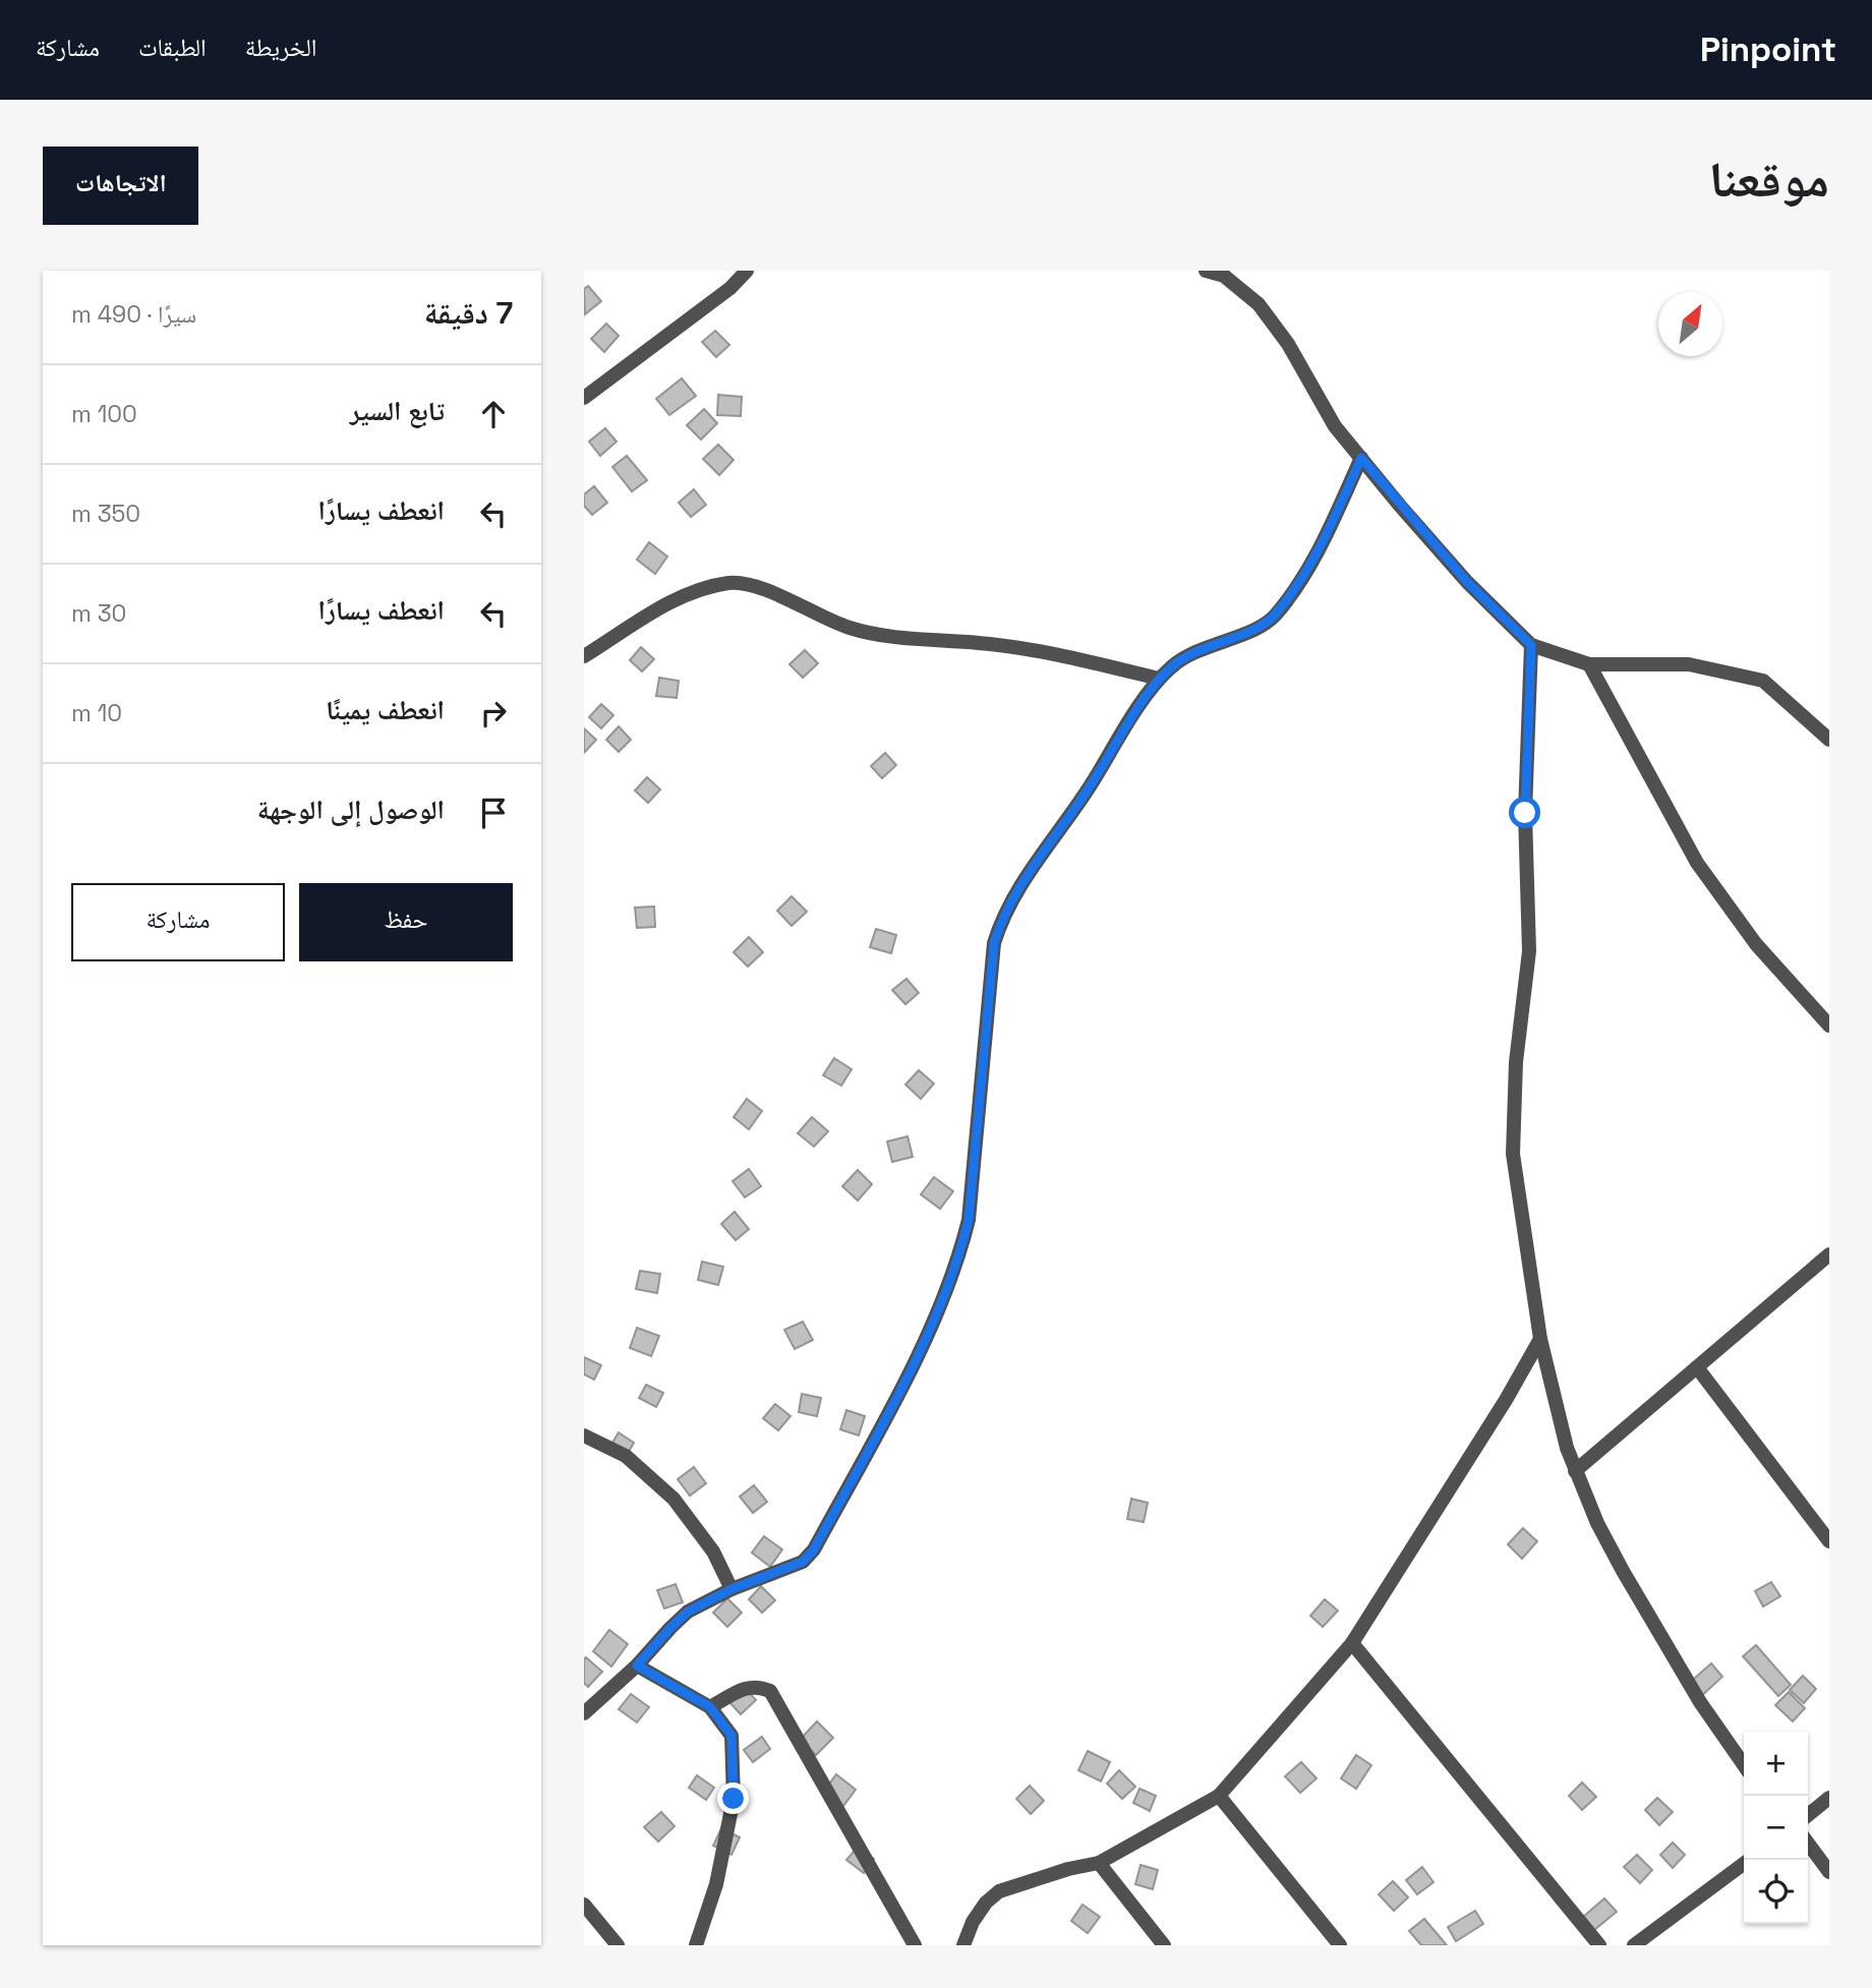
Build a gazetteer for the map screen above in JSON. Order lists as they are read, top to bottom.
{
  "north": "top right",
  "page": {
    "header": "Pinpoint",
    "nav": ["الخريطة", "الطبقات", "مشاركة"],
    "title": "موقعنا",
    "buttons": [
      "الاتجاهات",
      ["حفظ", "مشاركة"]
    ],
    "heading": ["7 دقيقة", "سيرًا · 490 m"],
    "list": [
      ["تابع السير", "100 m"],
      ["انعطف يسارًا", "350 m"],
      ["انعطف يسارًا", "30 m"],
      ["انعطف يمينًا", "10 m"],
      "الوصول إلى الوجهة"
    ],
    "map_buttons": ["+", "−"]
  }
}
